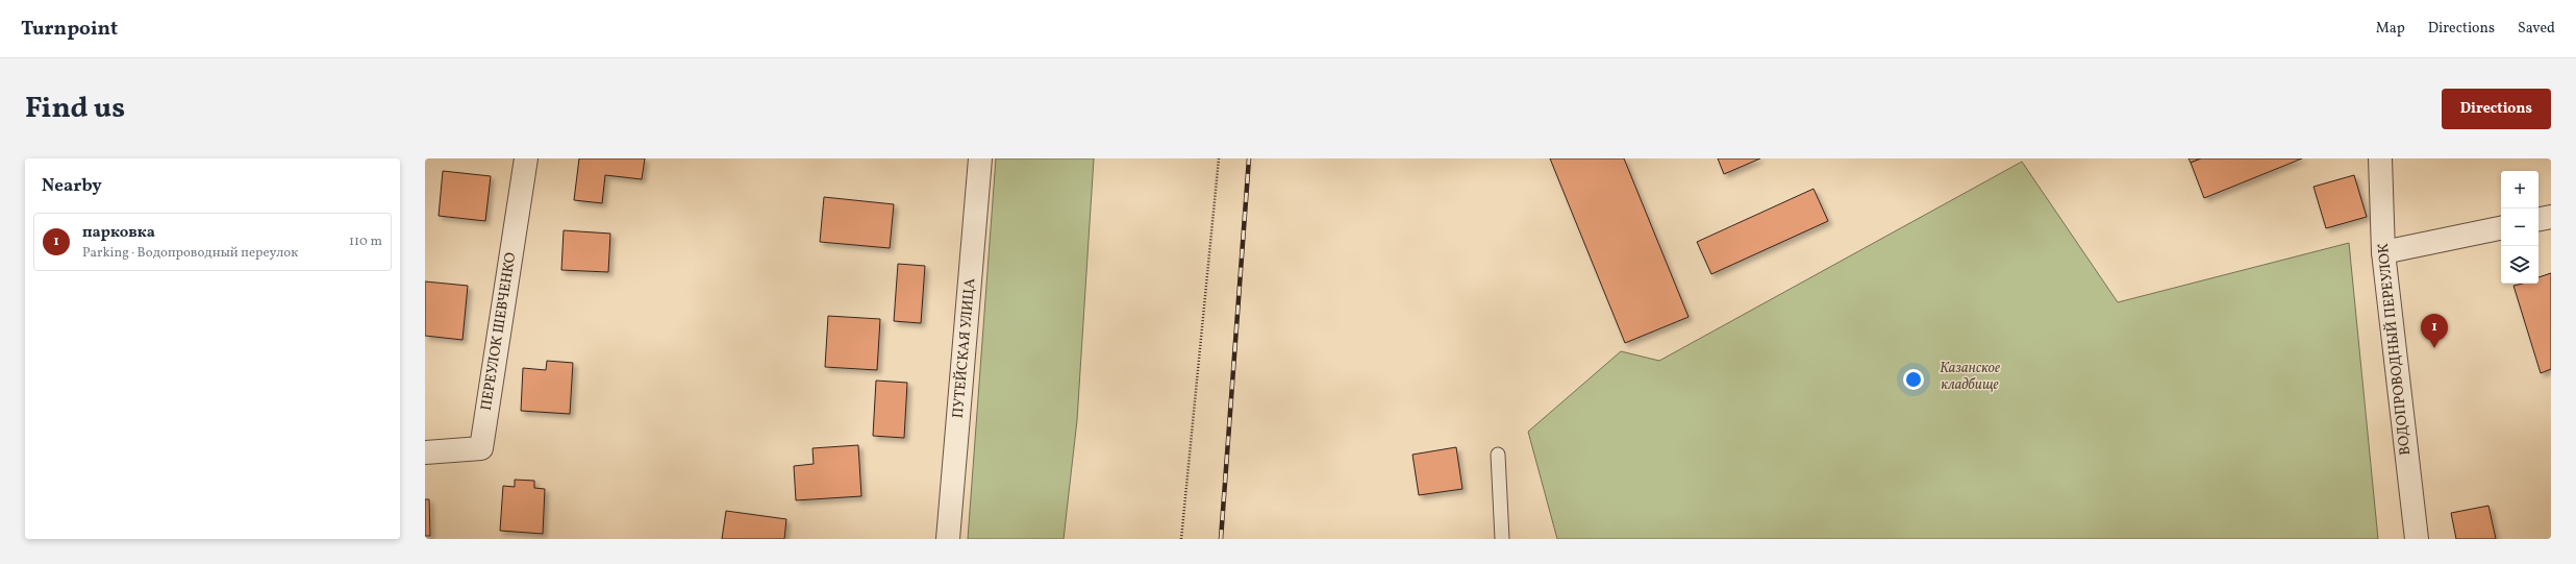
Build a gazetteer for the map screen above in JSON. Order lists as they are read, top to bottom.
{
  "streets": {
    "street": ["ПЕРЕУЛОК ШЕВЧЕНКО", "ПУТЕЙСКАЯ УЛИЦА", "ВОДОПРОВОДНЫЙ ПЕРЕУЛОК"]
  },
  "parks": ["Казанское кладбище"],
  "page": {
    "header": "Turnpoint",
    "nav": ["Map", "Directions", "Saved"],
    "title": "Find us",
    "buttons": "Directions",
    "heading": "Nearby",
    "map_buttons": ["+", "−"],
    "list": [
      {
        "mark": "1",
        "name": "парковка",
        "note": "Parking · Водопроводный переулок",
        "value": "110 m"
      }
    ],
    "pins": "1"
  }
}
